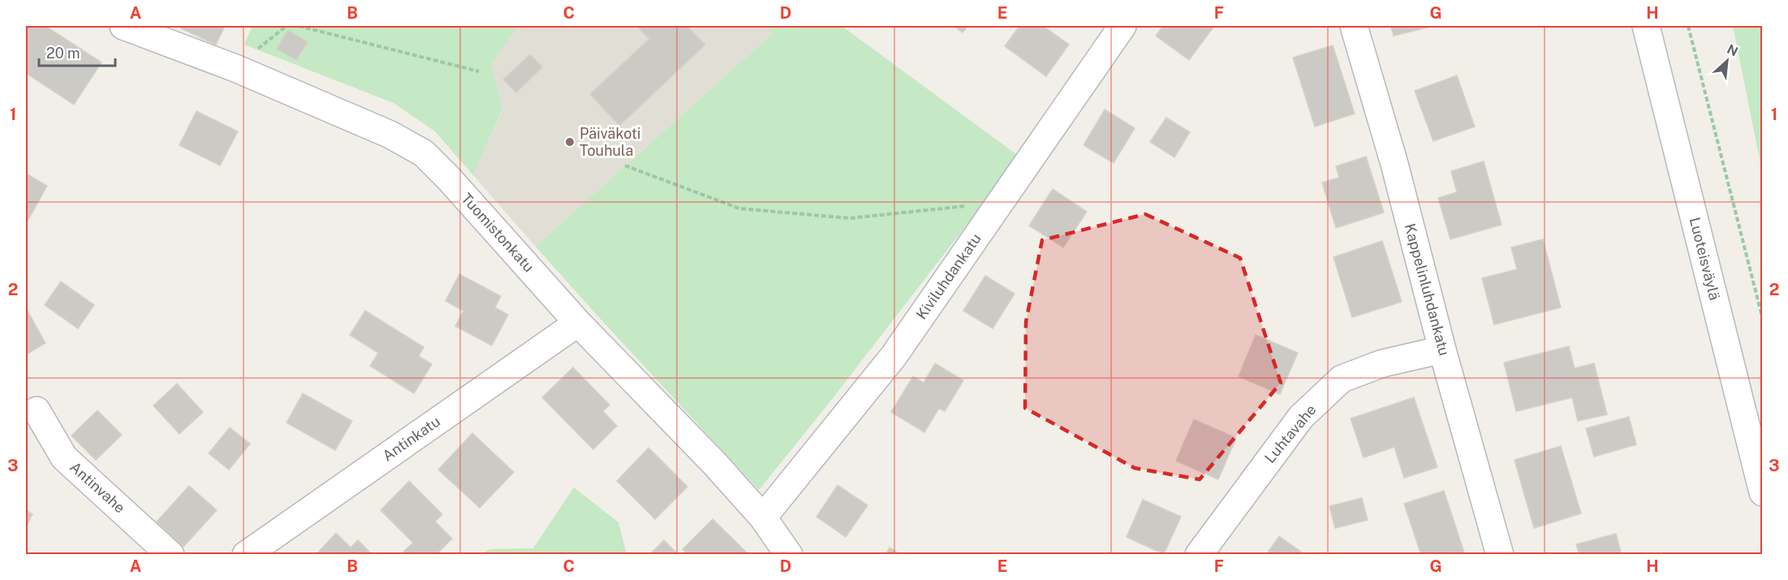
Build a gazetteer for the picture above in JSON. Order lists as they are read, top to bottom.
{
  "streets": {
    "street": [
      "Tuomistonkatu",
      "Luoteisväylä",
      "Kiviluhdankatu",
      "Kappelinluhdankatu",
      "Luhtavahe",
      "Antinkatu",
      "Antinvahe"
    ]
  },
  "crossings": [
    ["Tuomistonkatu", "Kiviluhdankatu"],
    ["Tuomistonkatu", "Antinkatu"],
    ["Kappelinluhdankatu", "Luhtavahe"]
  ],
  "places": ["Päiväkoti Touhula"],
  "scale_bar": "20 m",
  "north": "top right",
  "grid": {
    "columns": [
      "A",
      "B",
      "C",
      "D",
      "E",
      "F",
      "G",
      "H"
    ],
    "rows": ["1", "2", "3"]
  }
}
